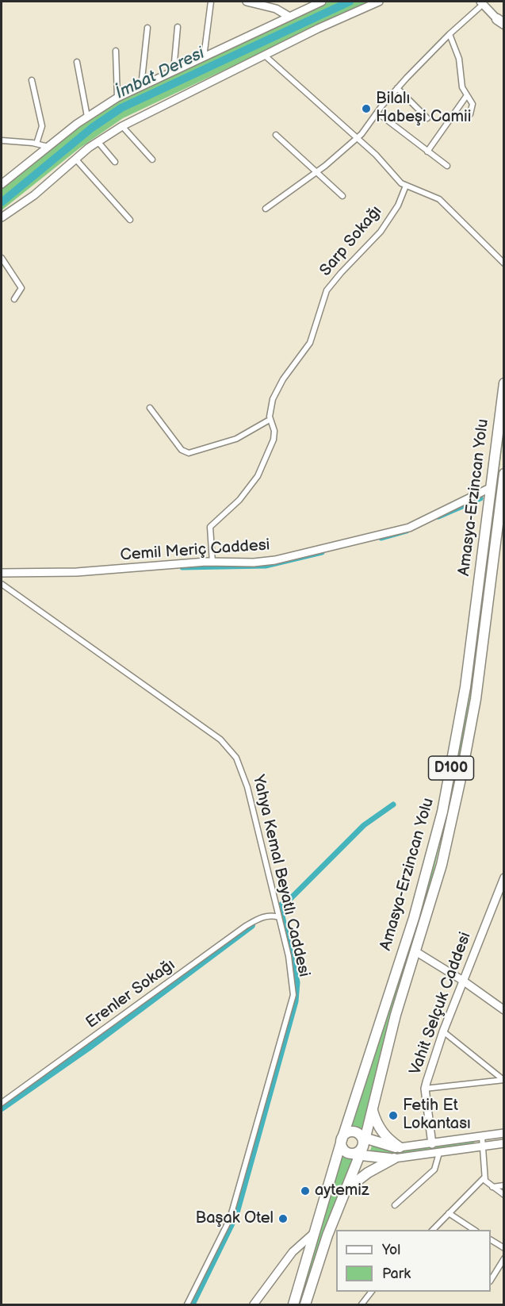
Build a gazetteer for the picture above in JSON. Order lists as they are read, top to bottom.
{
  "streets": {
    "highway": ["Amasya-Erzincan Yolu", "D100"],
    "street": [
      "Sarp Sokağı",
      "Cemil Meriç Caddesi",
      "Yahya Kemal Beyatlı Caddesi",
      "Erenler Sokağı",
      "Vahit Selçuk Caddesi"
    ]
  },
  "crossings": [
    ["Sarp Sokağı", "Cemil Meriç Caddesi"],
    ["Amasya-Erzincan Yolu", "Cemil Meriç Caddesi"],
    ["Yahya Kemal Beyatlı Caddesi", "Erenler Sokağı"]
  ],
  "water": ["İmbat Deresi"],
  "places": [
    "Bilalı Habeşi Camii",
    "Fetih Et Lokantası",
    "aytemiz",
    "Başak Otel"
  ],
  "legend": ["Yol", "Park"]
}
